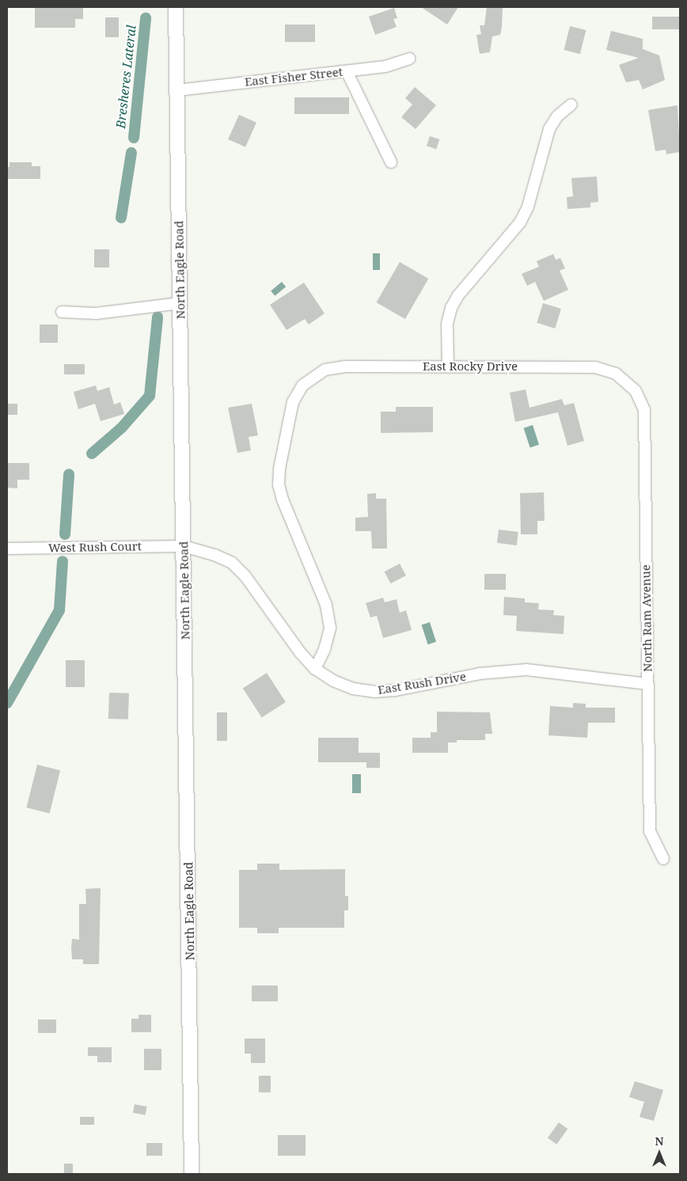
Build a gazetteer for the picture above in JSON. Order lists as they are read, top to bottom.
{
  "streets": {
    "main road": ["North Eagle Road"],
    "street": [
      "East Fisher Street",
      "East Rocky Drive",
      "West Rush Court",
      "North Ram Avenue",
      "East Rush Drive"
    ]
  },
  "crossings": [
    ["East Fisher Street", "North Eagle Road"],
    ["North Eagle Road", "West Rush Court"],
    ["North Eagle Road", "East Rush Drive"],
    ["East Rocky Drive", "North Ram Avenue"],
    ["East Rocky Drive", "East Rush Drive"],
    ["West Rush Court", "East Rush Drive"],
    ["North Ram Avenue", "East Rush Drive"]
  ],
  "water": ["Bresheres Lateral"],
  "north": "top"
}
